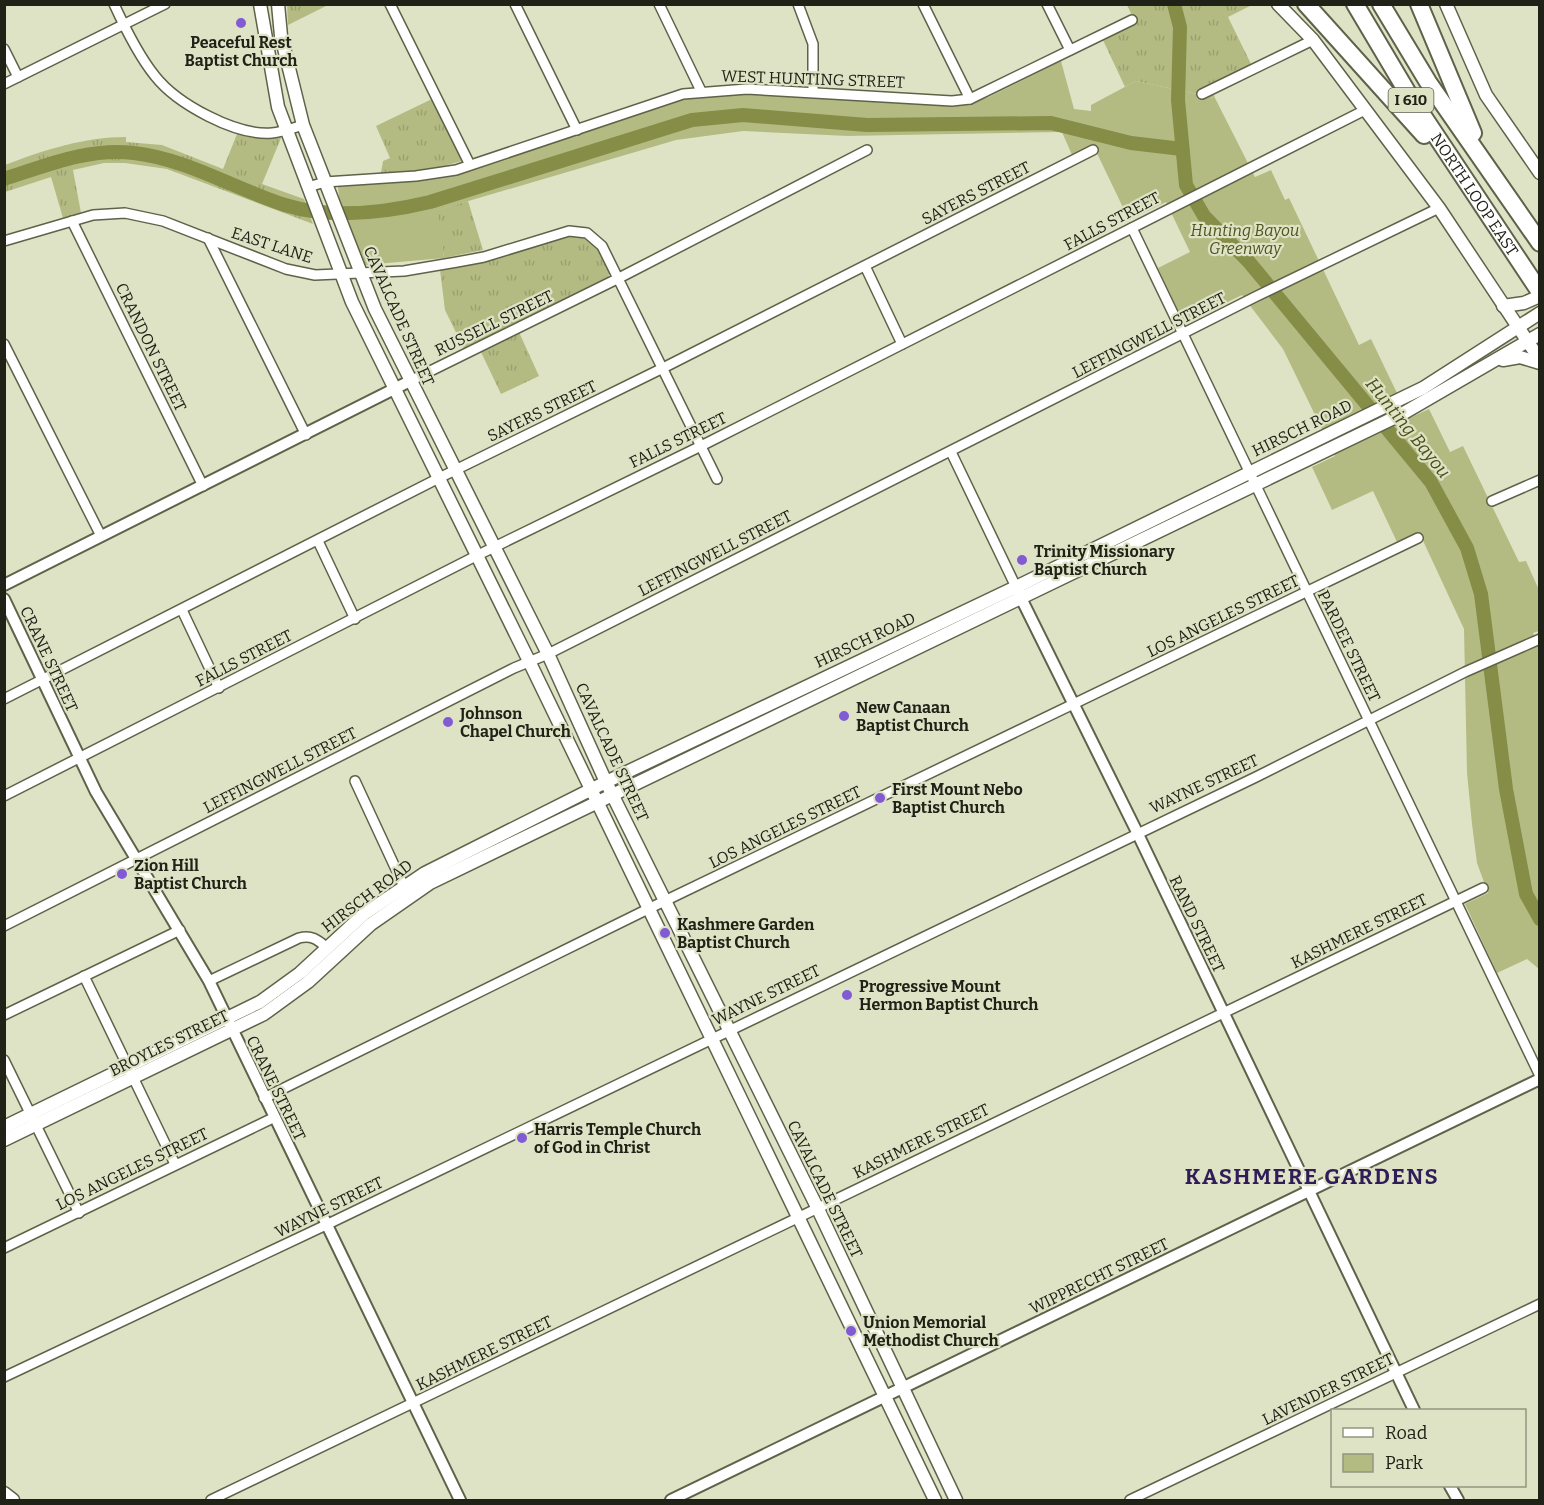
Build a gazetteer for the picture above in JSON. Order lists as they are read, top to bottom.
{
  "streets": {
    "highway": ["I 610", "NORTH LOOP EAST"],
    "main road": ["CAVALCADE STREET", "HIRSCH ROAD", "BROYLES STREET"],
    "street": [
      "WEST HUNTING STREET",
      "SAYERS STREET",
      "FALLS STREET",
      "EAST LANE",
      "RUSSELL STREET",
      "LEFFINGWELL STREET",
      "CRANDON STREET",
      "LOS ANGELES STREET",
      "PARDEE STREET",
      "CRANE STREET",
      "WAYNE STREET",
      "RAND STREET",
      "KASHMERE STREET",
      "WIPPRECHT STREET",
      "LAVENDER STREET"
    ]
  },
  "crossings": [
    ["WEST HUNTING STREET", "CAVALCADE STREET"],
    ["SAYERS STREET", "EAST LANE"],
    ["SAYERS STREET", "CAVALCADE STREET"],
    ["SAYERS STREET", "CRANE STREET"],
    ["FALLS STREET", "EAST LANE"],
    ["FALLS STREET", "CAVALCADE STREET"],
    ["FALLS STREET", "PARDEE STREET"],
    ["FALLS STREET", "CRANE STREET"],
    ["EAST LANE", "CAVALCADE STREET"],
    ["EAST LANE", "RUSSELL STREET"],
    ["EAST LANE", "CRANDON STREET"],
    ["CAVALCADE STREET", "RUSSELL STREET"],
    ["CAVALCADE STREET", "LEFFINGWELL STREET"],
    ["CAVALCADE STREET", "HIRSCH ROAD"],
    ["CAVALCADE STREET", "LOS ANGELES STREET"],
    ["CAVALCADE STREET", "WAYNE STREET"],
    ["CAVALCADE STREET", "KASHMERE STREET"],
    ["CAVALCADE STREET", "WIPPRECHT STREET"],
    ["RUSSELL STREET", "CRANDON STREET"],
    ["LEFFINGWELL STREET", "PARDEE STREET"],
    ["LEFFINGWELL STREET", "CRANE STREET"],
    ["LEFFINGWELL STREET", "RAND STREET"],
    ["HIRSCH ROAD", "PARDEE STREET"],
    ["HIRSCH ROAD", "CRANE STREET"],
    ["HIRSCH ROAD", "RAND STREET"],
    ["HIRSCH ROAD", "BROYLES STREET"],
    ["LOS ANGELES STREET", "PARDEE STREET"],
    ["LOS ANGELES STREET", "CRANE STREET"],
    ["LOS ANGELES STREET", "RAND STREET"],
    ["PARDEE STREET", "WAYNE STREET"],
    ["PARDEE STREET", "KASHMERE STREET"],
    ["PARDEE STREET", "WIPPRECHT STREET"],
    ["CRANE STREET", "WAYNE STREET"],
    ["CRANE STREET", "KASHMERE STREET"],
    ["CRANE STREET", "BROYLES STREET"],
    ["WAYNE STREET", "RAND STREET"],
    ["RAND STREET", "KASHMERE STREET"],
    ["RAND STREET", "WIPPRECHT STREET"],
    ["RAND STREET", "LAVENDER STREET"]
  ],
  "districts": ["KASHMERE GARDENS"],
  "water": ["Hunting Bayou"],
  "parks": ["Hunting Bayou Greenway"],
  "places": [
    "Peaceful Rest Baptist Church",
    "Trinity Missionary Baptist Church",
    "New Canaan Baptist Church",
    "Johnson Chapel Church",
    "First Mount Nebo Baptist Church",
    "Zion Hill Baptist Church",
    "Kashmere Garden Baptist Church",
    "Progressive Mount Hermon Baptist Church",
    "Harris Temple Church of God in Christ",
    "Union Memorial Methodist Church"
  ],
  "legend": ["Road", "Park"]
}
